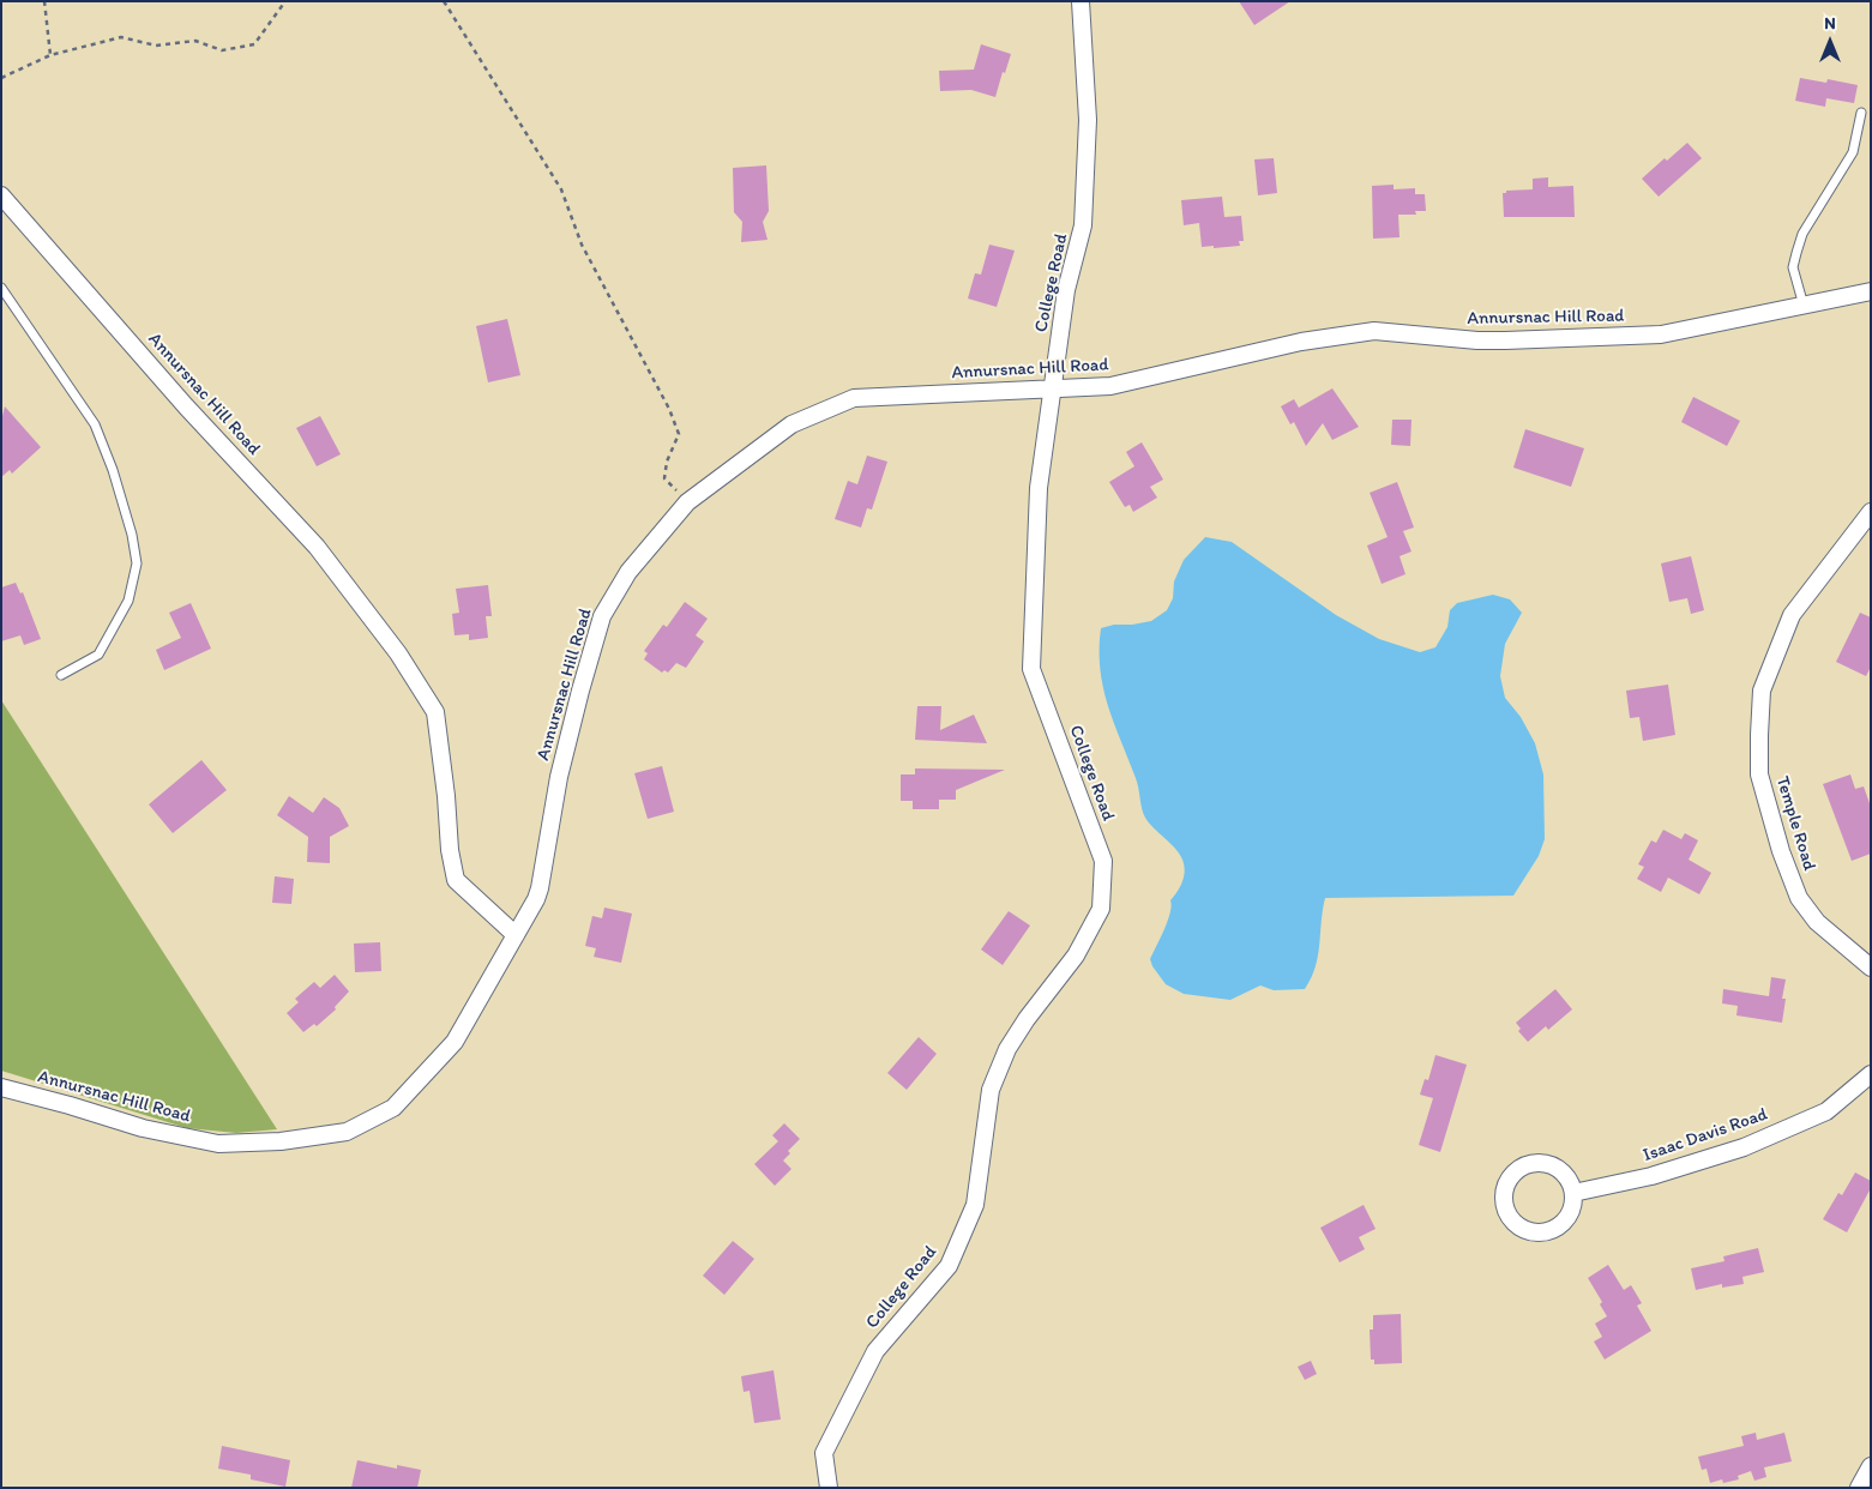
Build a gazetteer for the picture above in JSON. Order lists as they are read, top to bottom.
{
  "streets": {
    "street": [
      "College Road",
      "Annursnac Hill Road",
      "Temple Road",
      "Isaac Davis Road"
    ]
  },
  "crossings": [
    ["College Road", "Annursnac Hill Road"]
  ],
  "north": "top"
}
